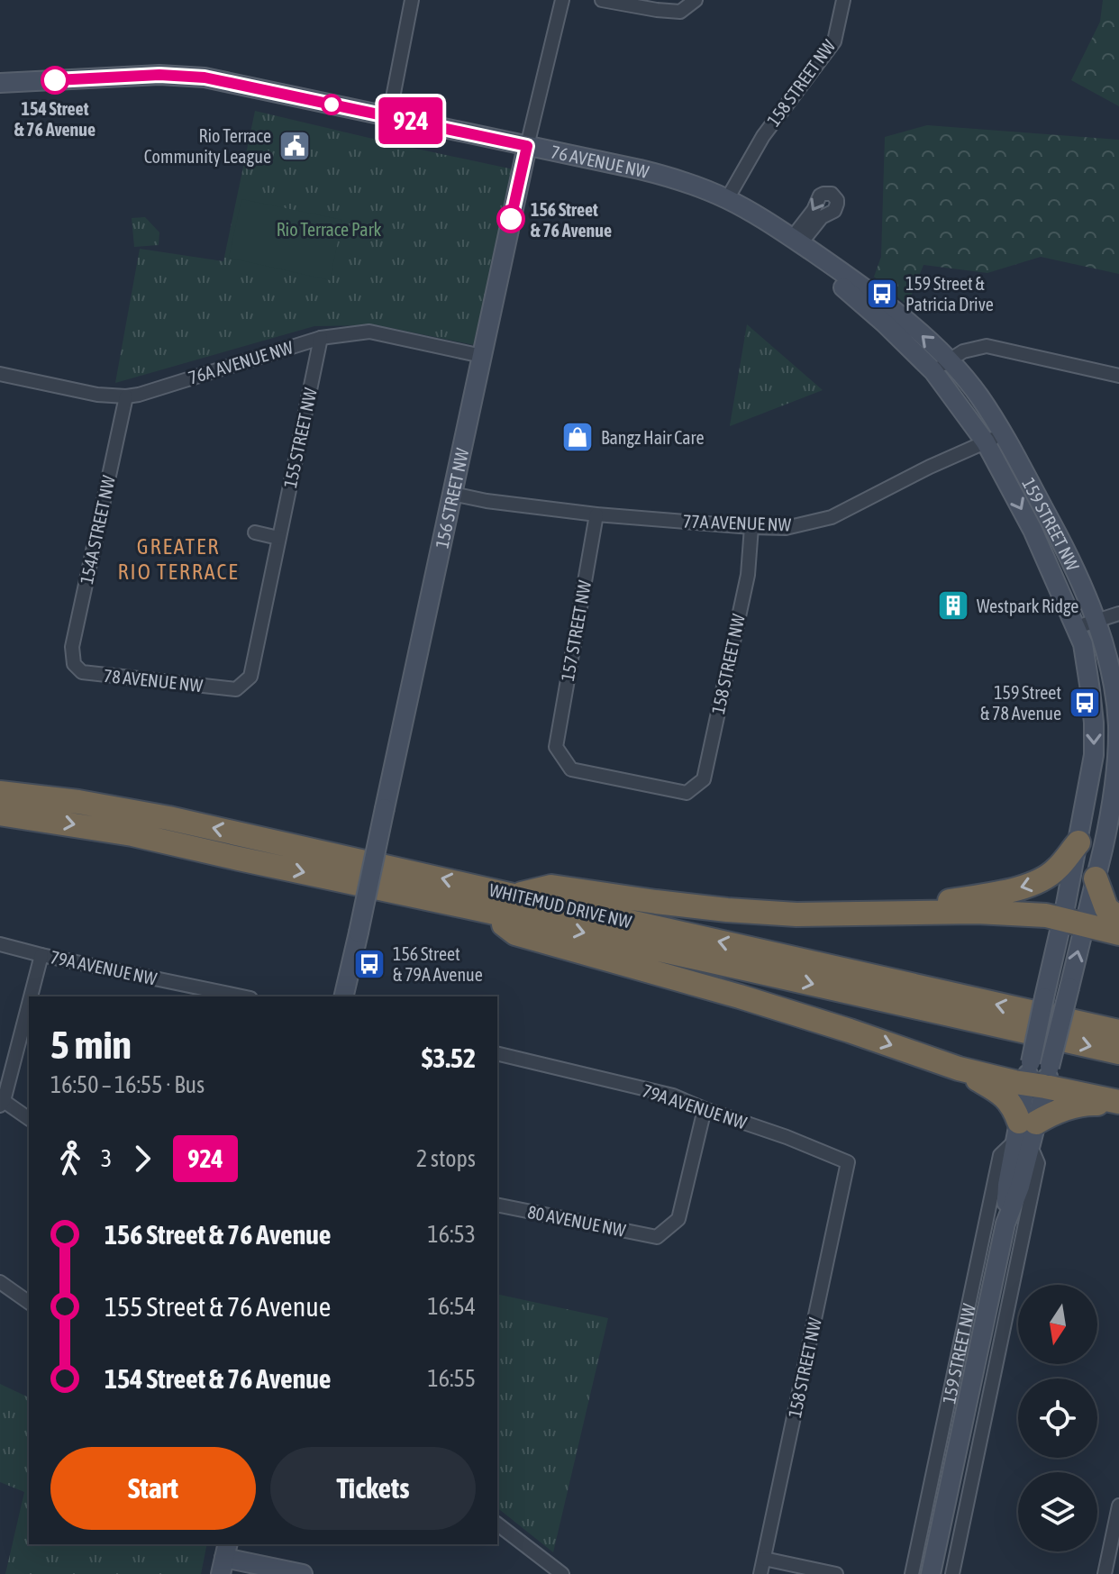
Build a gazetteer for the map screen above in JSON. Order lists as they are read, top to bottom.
{
  "streets": {
    "highway": ["WHITEMUD DRIVE NW"],
    "street": [
      "158 STREET NW",
      "76 AVENUE NW",
      "76A AVENUE NW",
      "155 STREET NW",
      "156 STREET NW",
      "77A AVENUE NW",
      "159 STREET NW",
      "154A STREET NW",
      "157 STREET NW",
      "78 AVENUE NW",
      "79A AVENUE NW",
      "80 AVENUE NW"
    ]
  },
  "crossings": [
    ["158 STREET NW", "76 AVENUE NW"],
    ["158 STREET NW", "77A AVENUE NW"],
    ["158 STREET NW", "159 STREET NW"],
    ["158 STREET NW", "157 STREET NW"],
    ["158 STREET NW", "79A AVENUE NW"],
    ["76 AVENUE NW", "156 STREET NW"],
    ["76 AVENUE NW", "159 STREET NW"],
    ["76A AVENUE NW", "155 STREET NW"],
    ["76A AVENUE NW", "156 STREET NW"],
    ["76A AVENUE NW", "154A STREET NW"],
    ["155 STREET NW", "78 AVENUE NW"],
    ["156 STREET NW", "77A AVENUE NW"],
    ["77A AVENUE NW", "159 STREET NW"],
    ["77A AVENUE NW", "157 STREET NW"],
    ["154A STREET NW", "78 AVENUE NW"],
    ["79A AVENUE NW", "80 AVENUE NW"]
  ],
  "districts": ["GREATER RIO TERRACE"],
  "parks": ["Rio Terrace Park"],
  "places": {
    "other": ["154 Street & 76 Avenue", "156 Street & 76 Avenue"],
    "public building": ["Rio Terrace Community League"],
    "bus stop": ["159 Street & Patricia Drive", "159 Street & 78 Avenue", "156 Street & 79A Avenue"],
    "shop": ["Bangz Hair Care"],
    "building": ["Westpark Ridge"]
  },
  "lines": ["bus line 924"],
  "north": "bottom",
  "page": {
    "on_map": "924",
    "heading": ["5 min", "16:50 – 16:55 · Bus", "$3.52"],
    "legs": ["3", "924", "2 stops"],
    "list": [
      {
        "name": "156 Street & 76 Avenue",
        "value": "16:53"
      },
      {
        "name": "155 Street & 76 Avenue",
        "value": "16:54"
      },
      {
        "name": "154 Street & 76 Avenue",
        "value": "16:55"
      }
    ],
    "buttons": ["Start", "Tickets"]
  }
}
